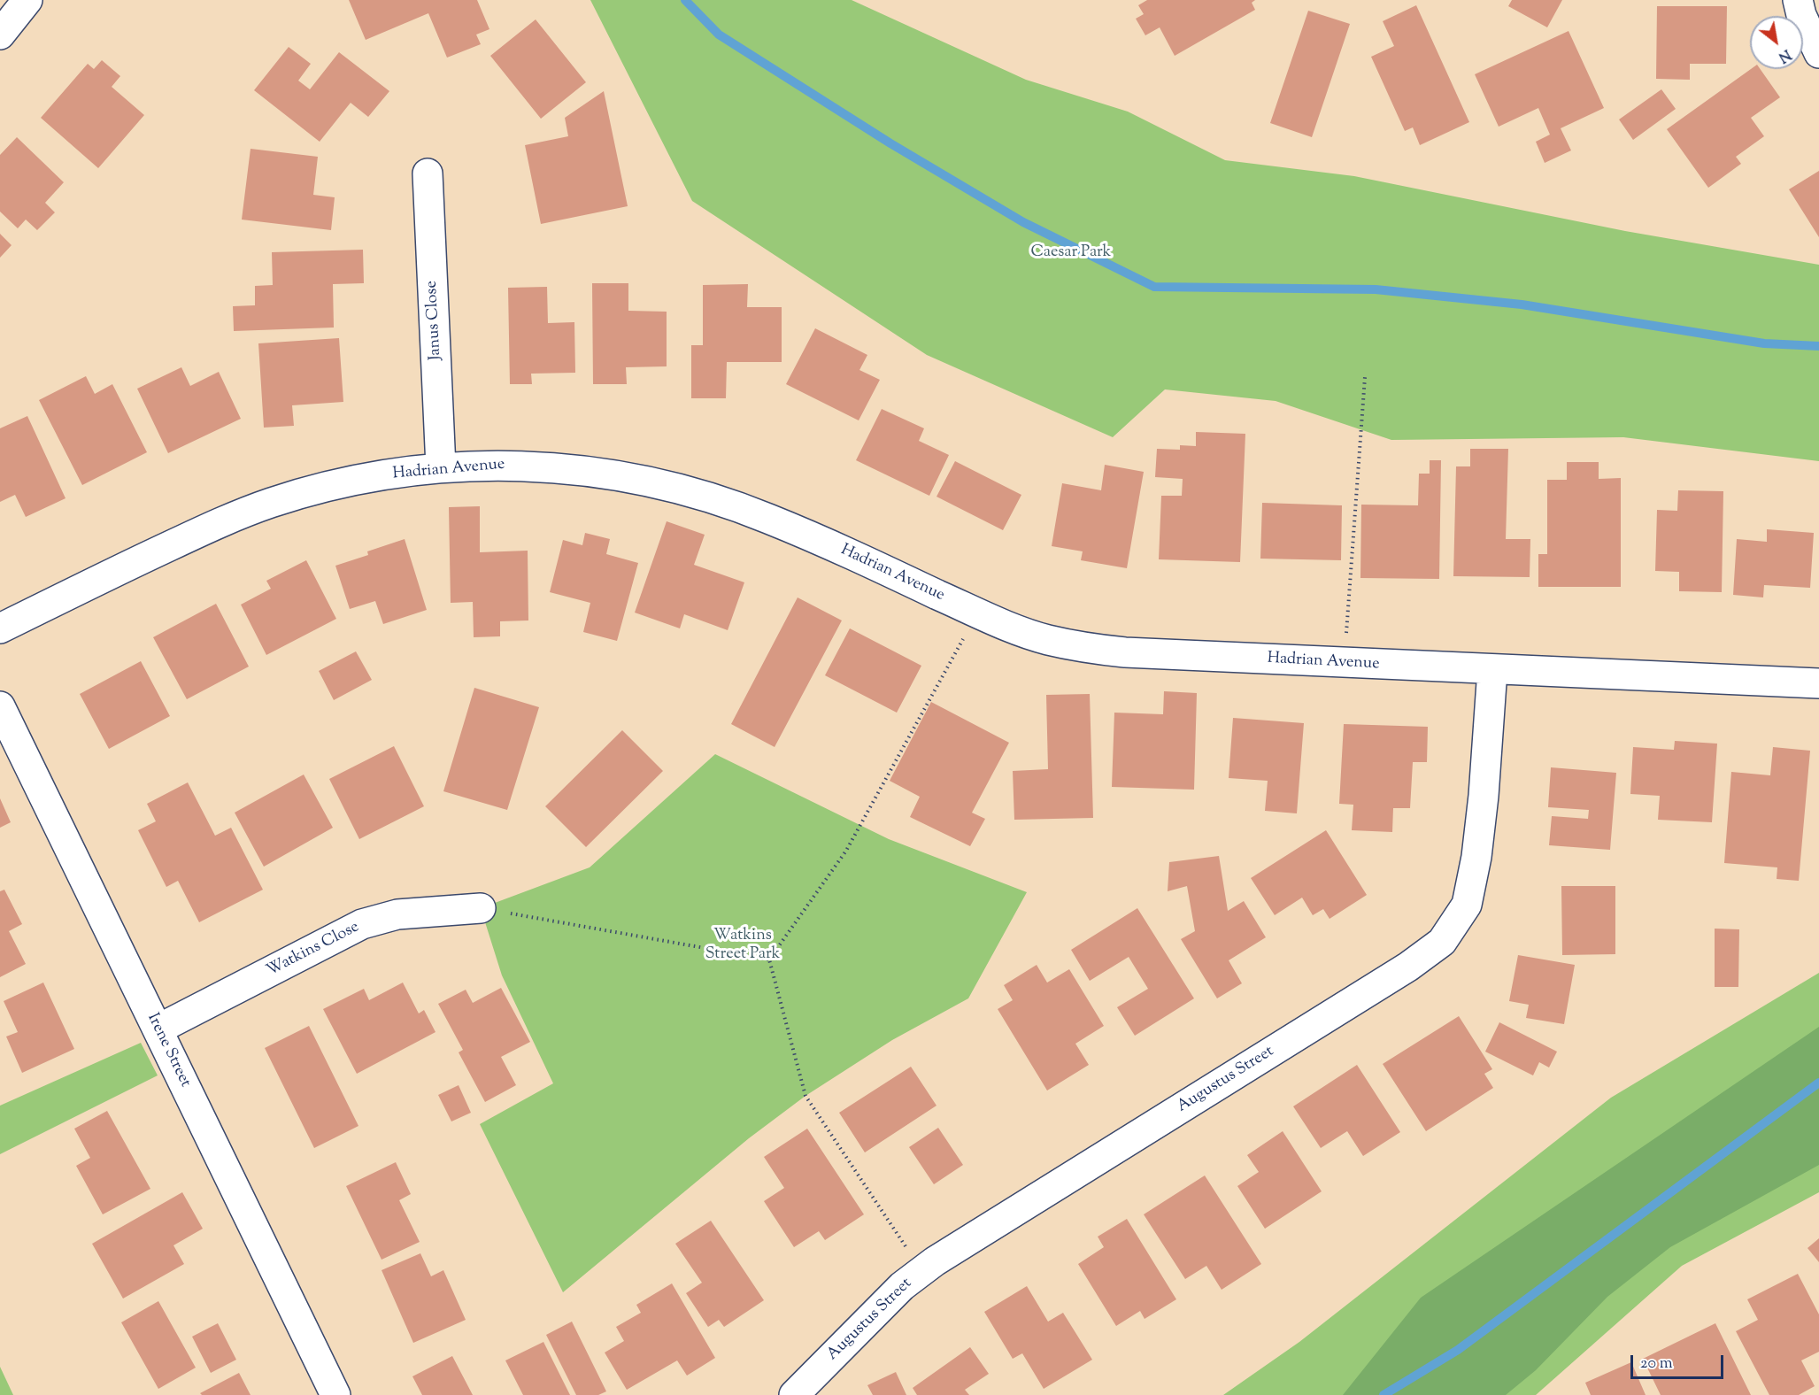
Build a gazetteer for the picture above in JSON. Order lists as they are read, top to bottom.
{
  "streets": {
    "street": [
      "Janus Close",
      "Hadrian Avenue",
      "Watkins Close",
      "Irene Street",
      "Augustus Street"
    ]
  },
  "crossings": [
    ["Janus Close", "Hadrian Avenue"],
    ["Hadrian Avenue", "Augustus Street"],
    ["Watkins Close", "Irene Street"]
  ],
  "parks": ["Caesar Park", "Watkins Street Park"],
  "scale_bar": "20 m",
  "north": "bottom right"
}
